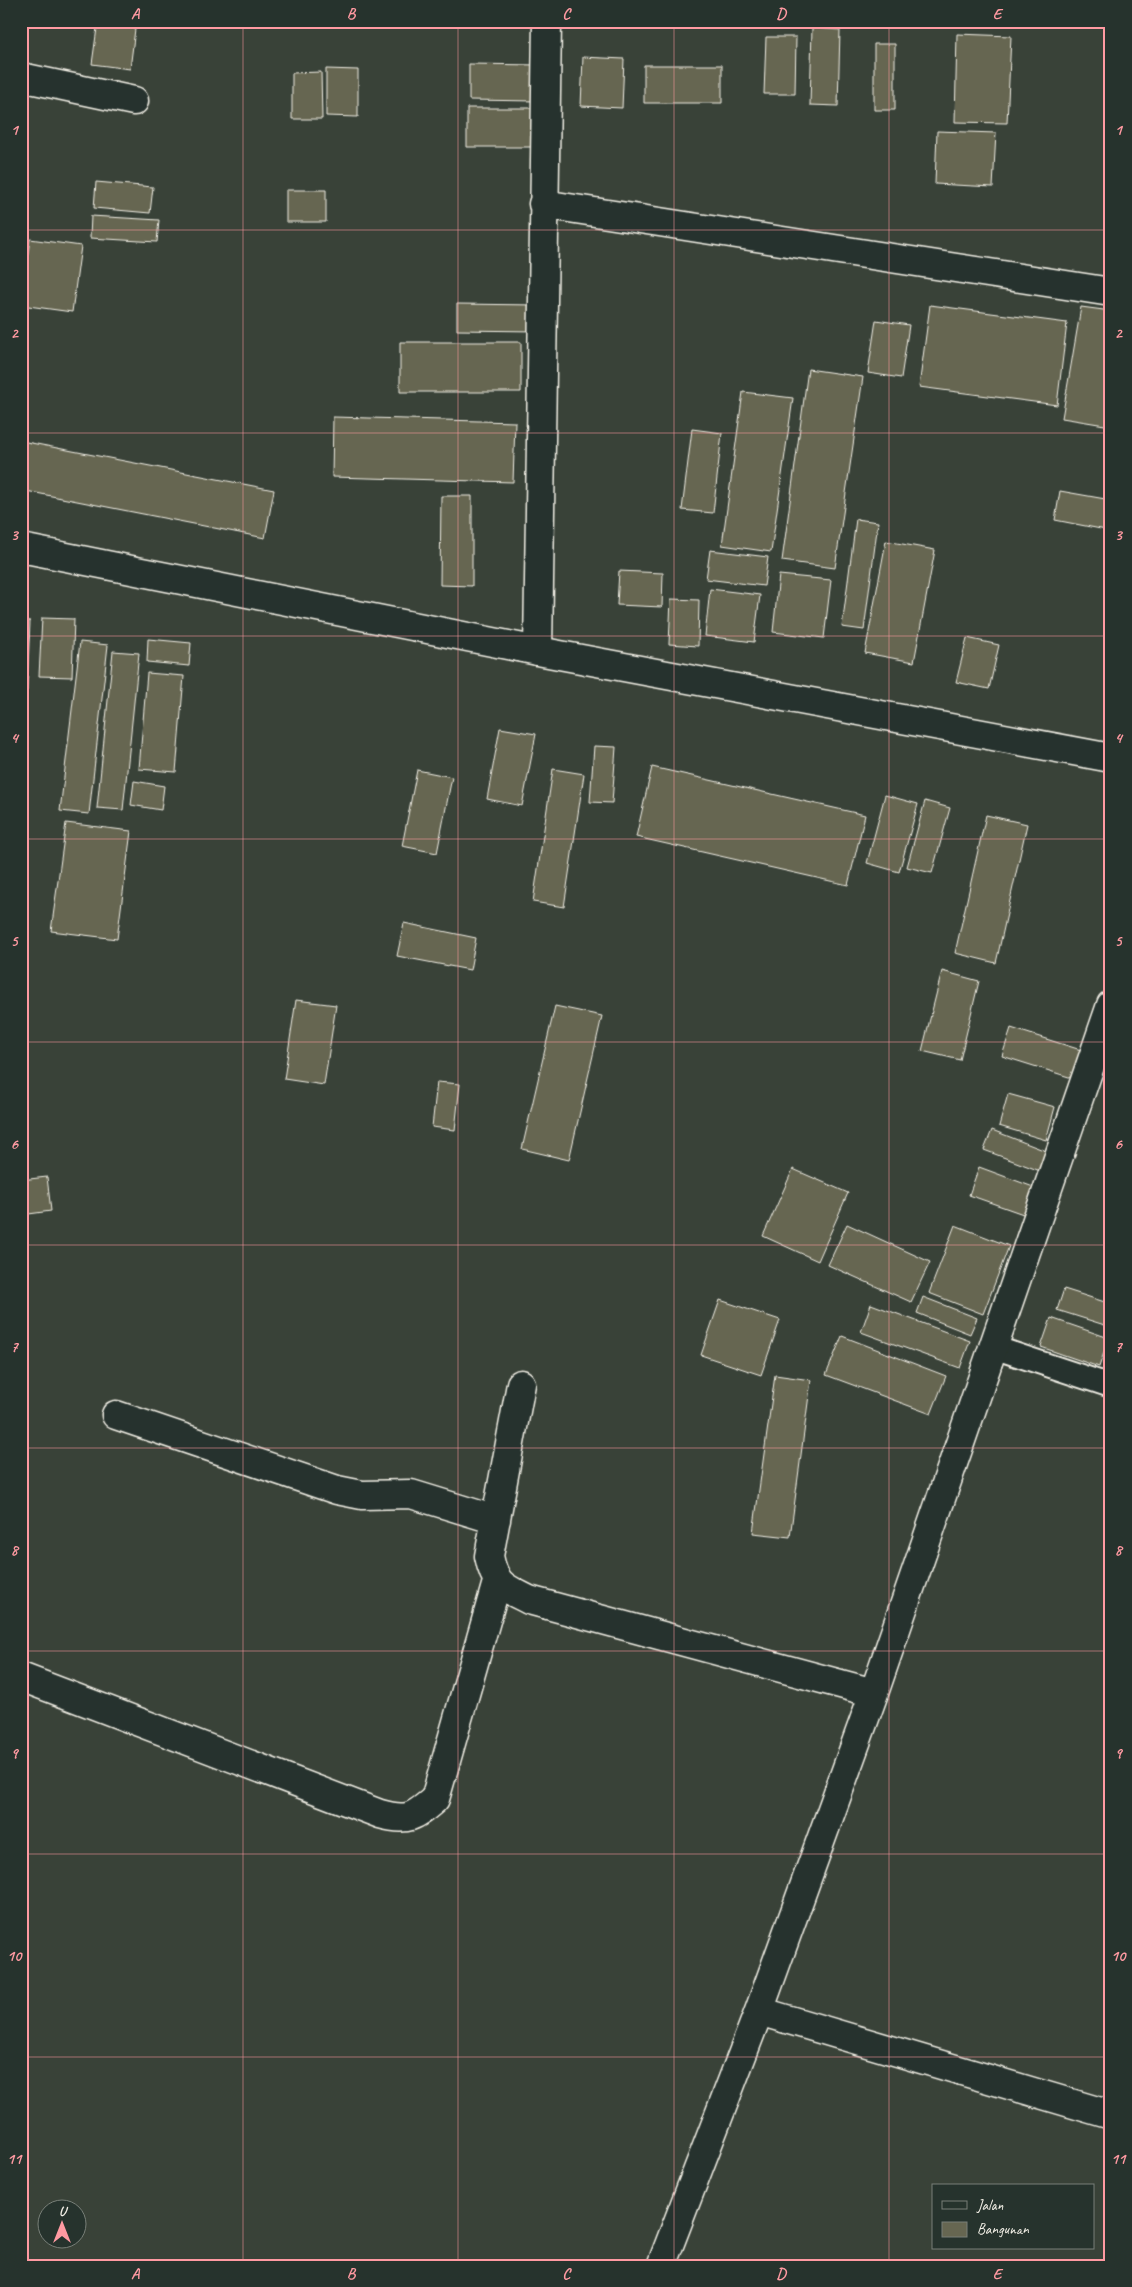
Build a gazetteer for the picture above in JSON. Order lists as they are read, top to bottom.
{
  "legend": ["Jalan", "Bangunan"],
  "north": "top",
  "grid": {
    "columns": [
      "A",
      "B",
      "C",
      "D",
      "E"
    ],
    "rows": [
      "1",
      "2",
      "3",
      "4",
      "5",
      "6",
      "7",
      "8",
      "9",
      "10",
      "11"
    ]
  }
}
